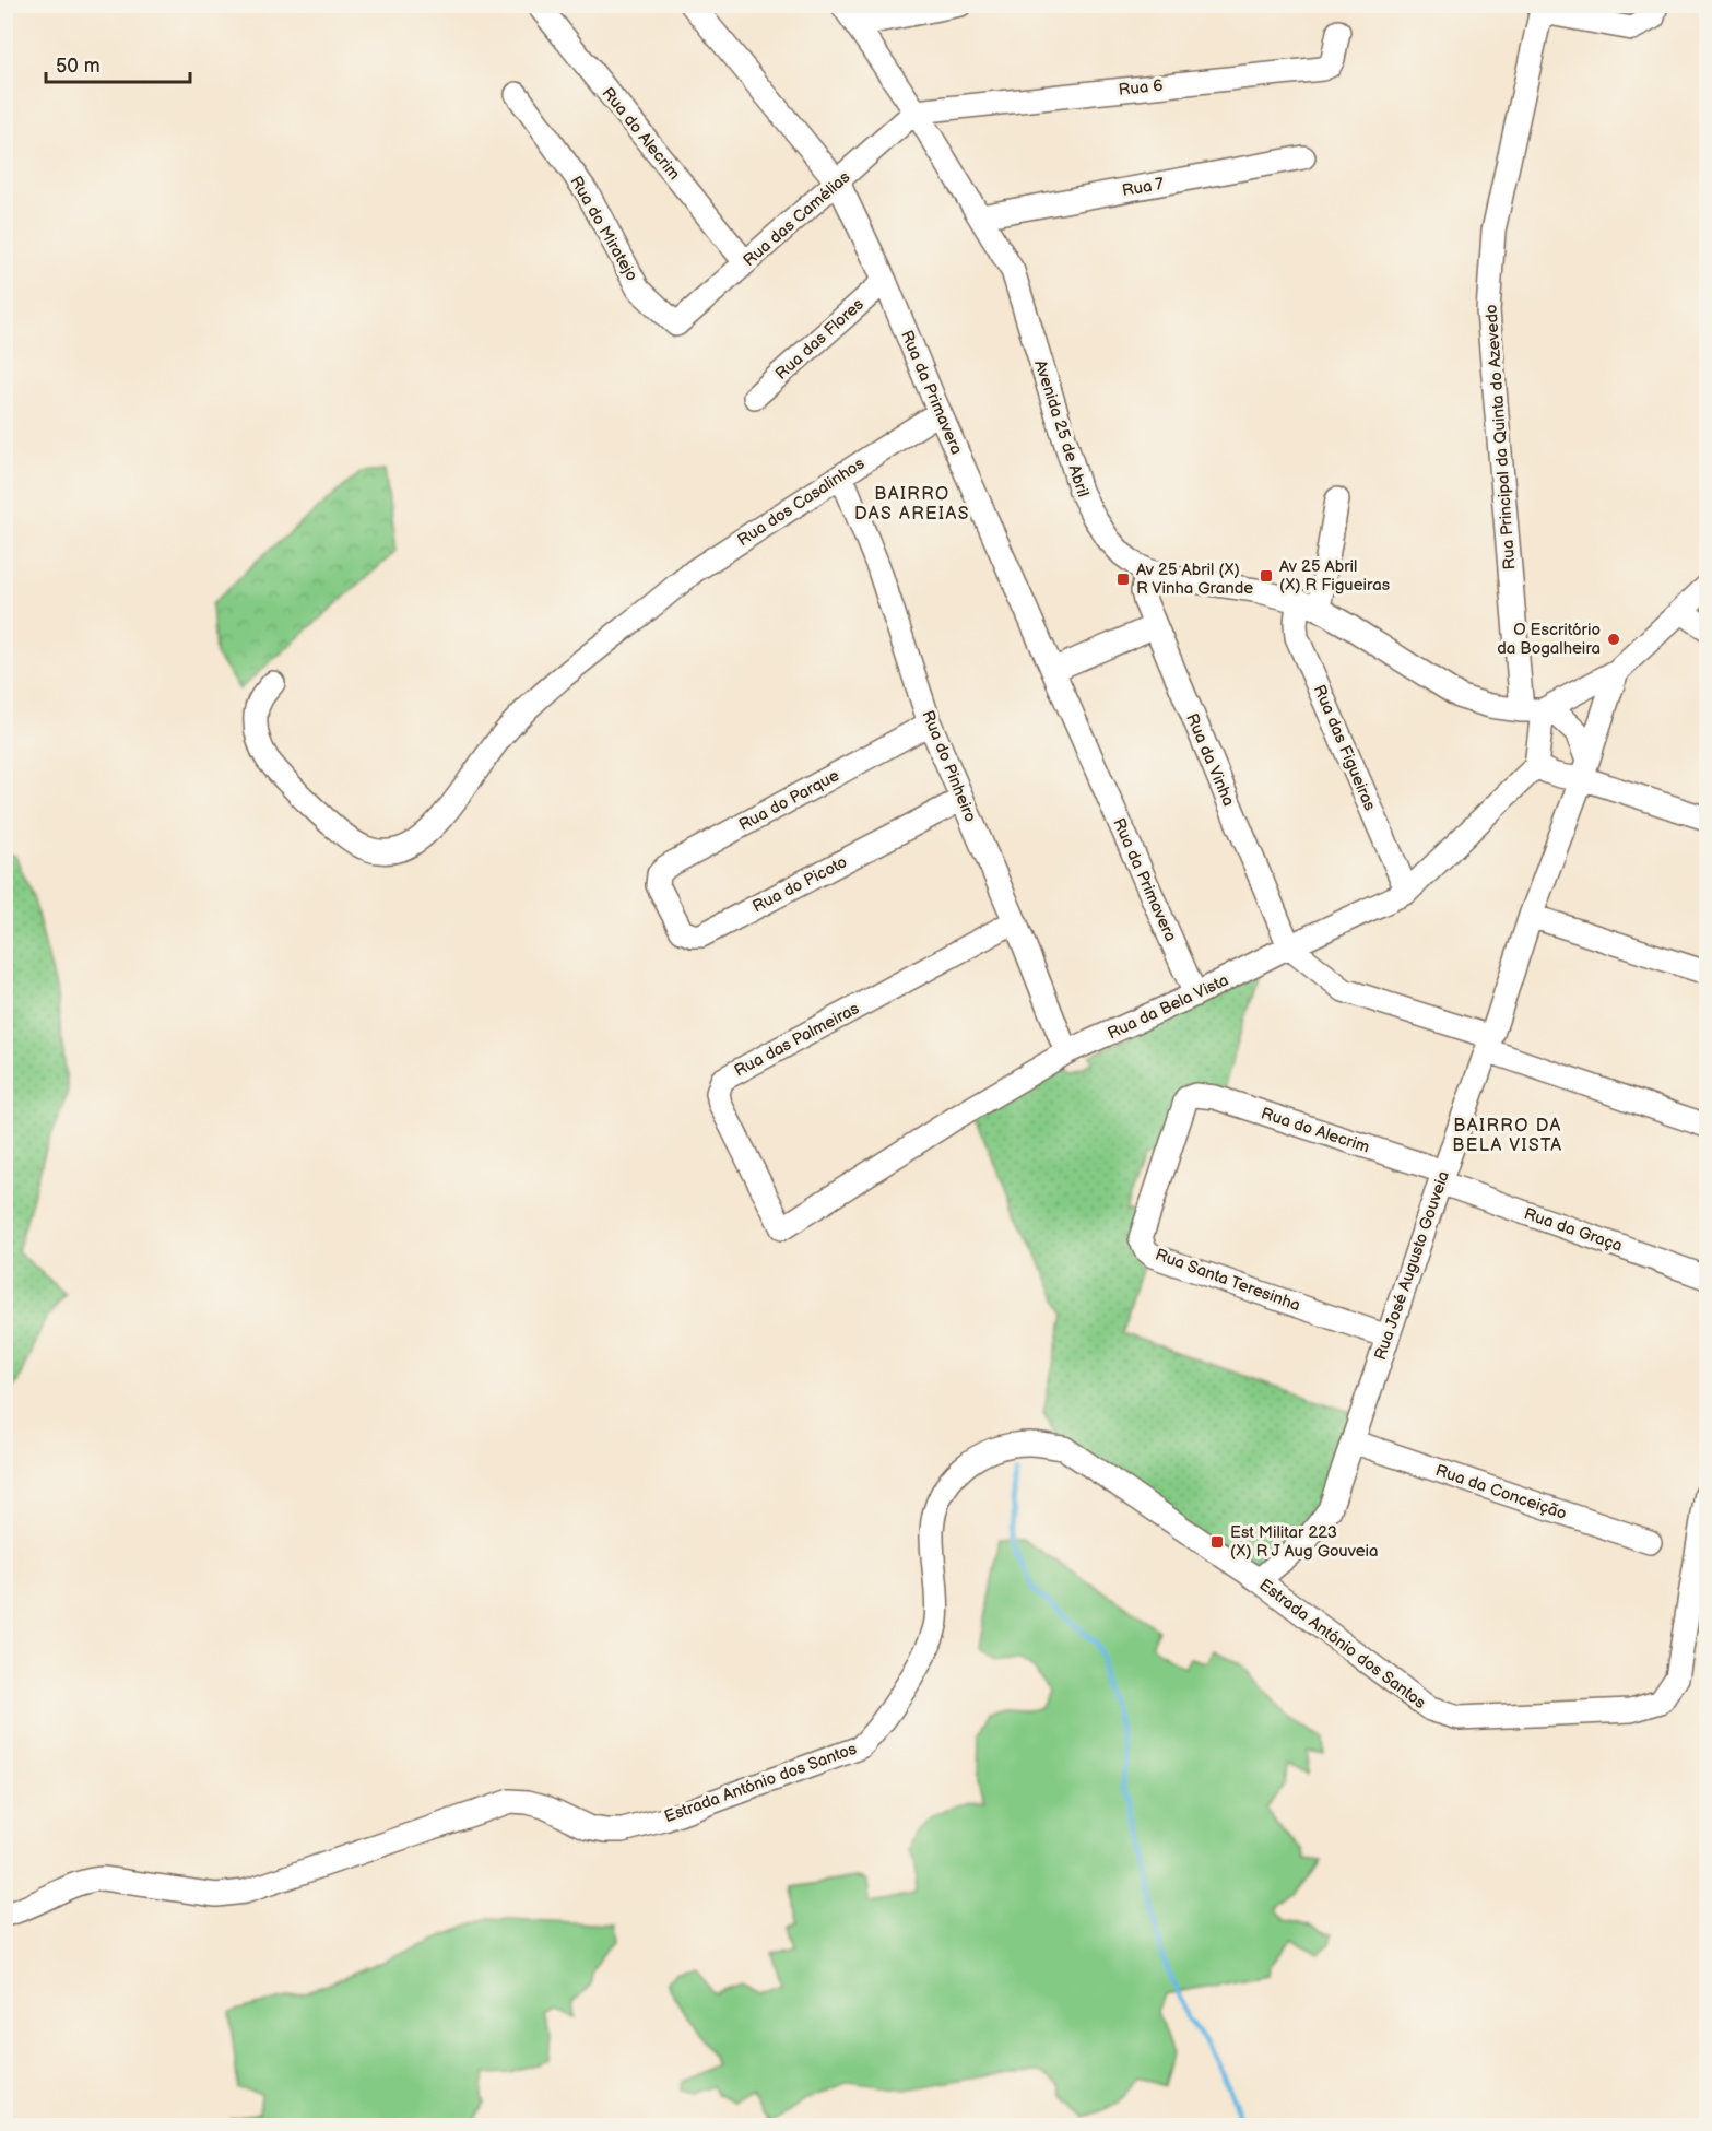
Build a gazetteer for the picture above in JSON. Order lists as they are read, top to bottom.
{
  "streets": {
    "street": [
      "Rua 6",
      "Rua do Alecrim",
      "Rua 7",
      "Rua das Camélias",
      "Rua do Miratejo",
      "Rua das Flores",
      "Rua da Primavera",
      "Avenida 25 de Abril",
      "Rua Principal da Quinta do Azevedo",
      "Rua dos Casalinhos",
      "Rua das Figueiras",
      "Rua da Vinha",
      "Rua do Pinheiro",
      "Rua do Parque",
      "Rua do Picoto",
      "Rua da Bela Vista",
      "Rua das Palmeiras",
      "Rua da Graça",
      "Rua José Augusto Gouveia",
      "Rua Santa Teresinha",
      "Rua da Conceição",
      "Estrada António dos Santos"
    ]
  },
  "crossings": [
    ["Rua 6", "Rua das Camélias"],
    ["Rua 6", "Avenida 25 de Abril"],
    ["Rua do Alecrim", "Rua das Camélias"],
    ["Rua do Alecrim", "Rua da Graça"],
    ["Rua do Alecrim", "Rua José Augusto Gouveia"],
    ["Rua do Alecrim", "Rua Santa Teresinha"],
    ["Rua 7", "Avenida 25 de Abril"],
    ["Rua das Camélias", "Rua do Miratejo"],
    ["Rua das Camélias", "Rua da Primavera"],
    ["Rua das Camélias", "Avenida 25 de Abril"],
    ["Rua das Flores", "Rua da Primavera"],
    ["Rua da Primavera", "Rua dos Casalinhos"],
    ["Rua da Primavera", "Rua da Bela Vista"],
    ["Avenida 25 de Abril", "Rua Principal da Quinta do Azevedo"],
    ["Avenida 25 de Abril", "Rua das Figueiras"],
    ["Avenida 25 de Abril", "Rua da Vinha"],
    ["Rua Principal da Quinta do Azevedo", "Rua da Bela Vista"],
    ["Rua dos Casalinhos", "Rua do Pinheiro"],
    ["Rua das Figueiras", "Rua da Bela Vista"],
    ["Rua da Vinha", "Rua da Bela Vista"],
    ["Rua do Pinheiro", "Rua do Parque"],
    ["Rua do Pinheiro", "Rua do Picoto"],
    ["Rua do Pinheiro", "Rua da Bela Vista"],
    ["Rua do Pinheiro", "Rua das Palmeiras"],
    ["Rua do Parque", "Rua do Picoto"],
    ["Rua da Bela Vista", "Rua das Palmeiras"],
    ["Rua da Graça", "Rua José Augusto Gouveia"],
    ["Rua José Augusto Gouveia", "Rua Santa Teresinha"],
    ["Rua José Augusto Gouveia", "Rua da Conceição"],
    ["Rua José Augusto Gouveia", "Estrada António dos Santos"]
  ],
  "districts": ["BAIRRO DAS AREIAS", "BAIRRO DA BELA VISTA"],
  "places": {
    "transit": ["Av 25 Abril (X) R Figueiras", "Av 25 Abril (X) R Vinha Grande", "Est Militar 223 (X) R J Aug Gouveia"],
    "other": ["O Escritório da Bogalheira"]
  },
  "scale_bar": "50 m"
}
